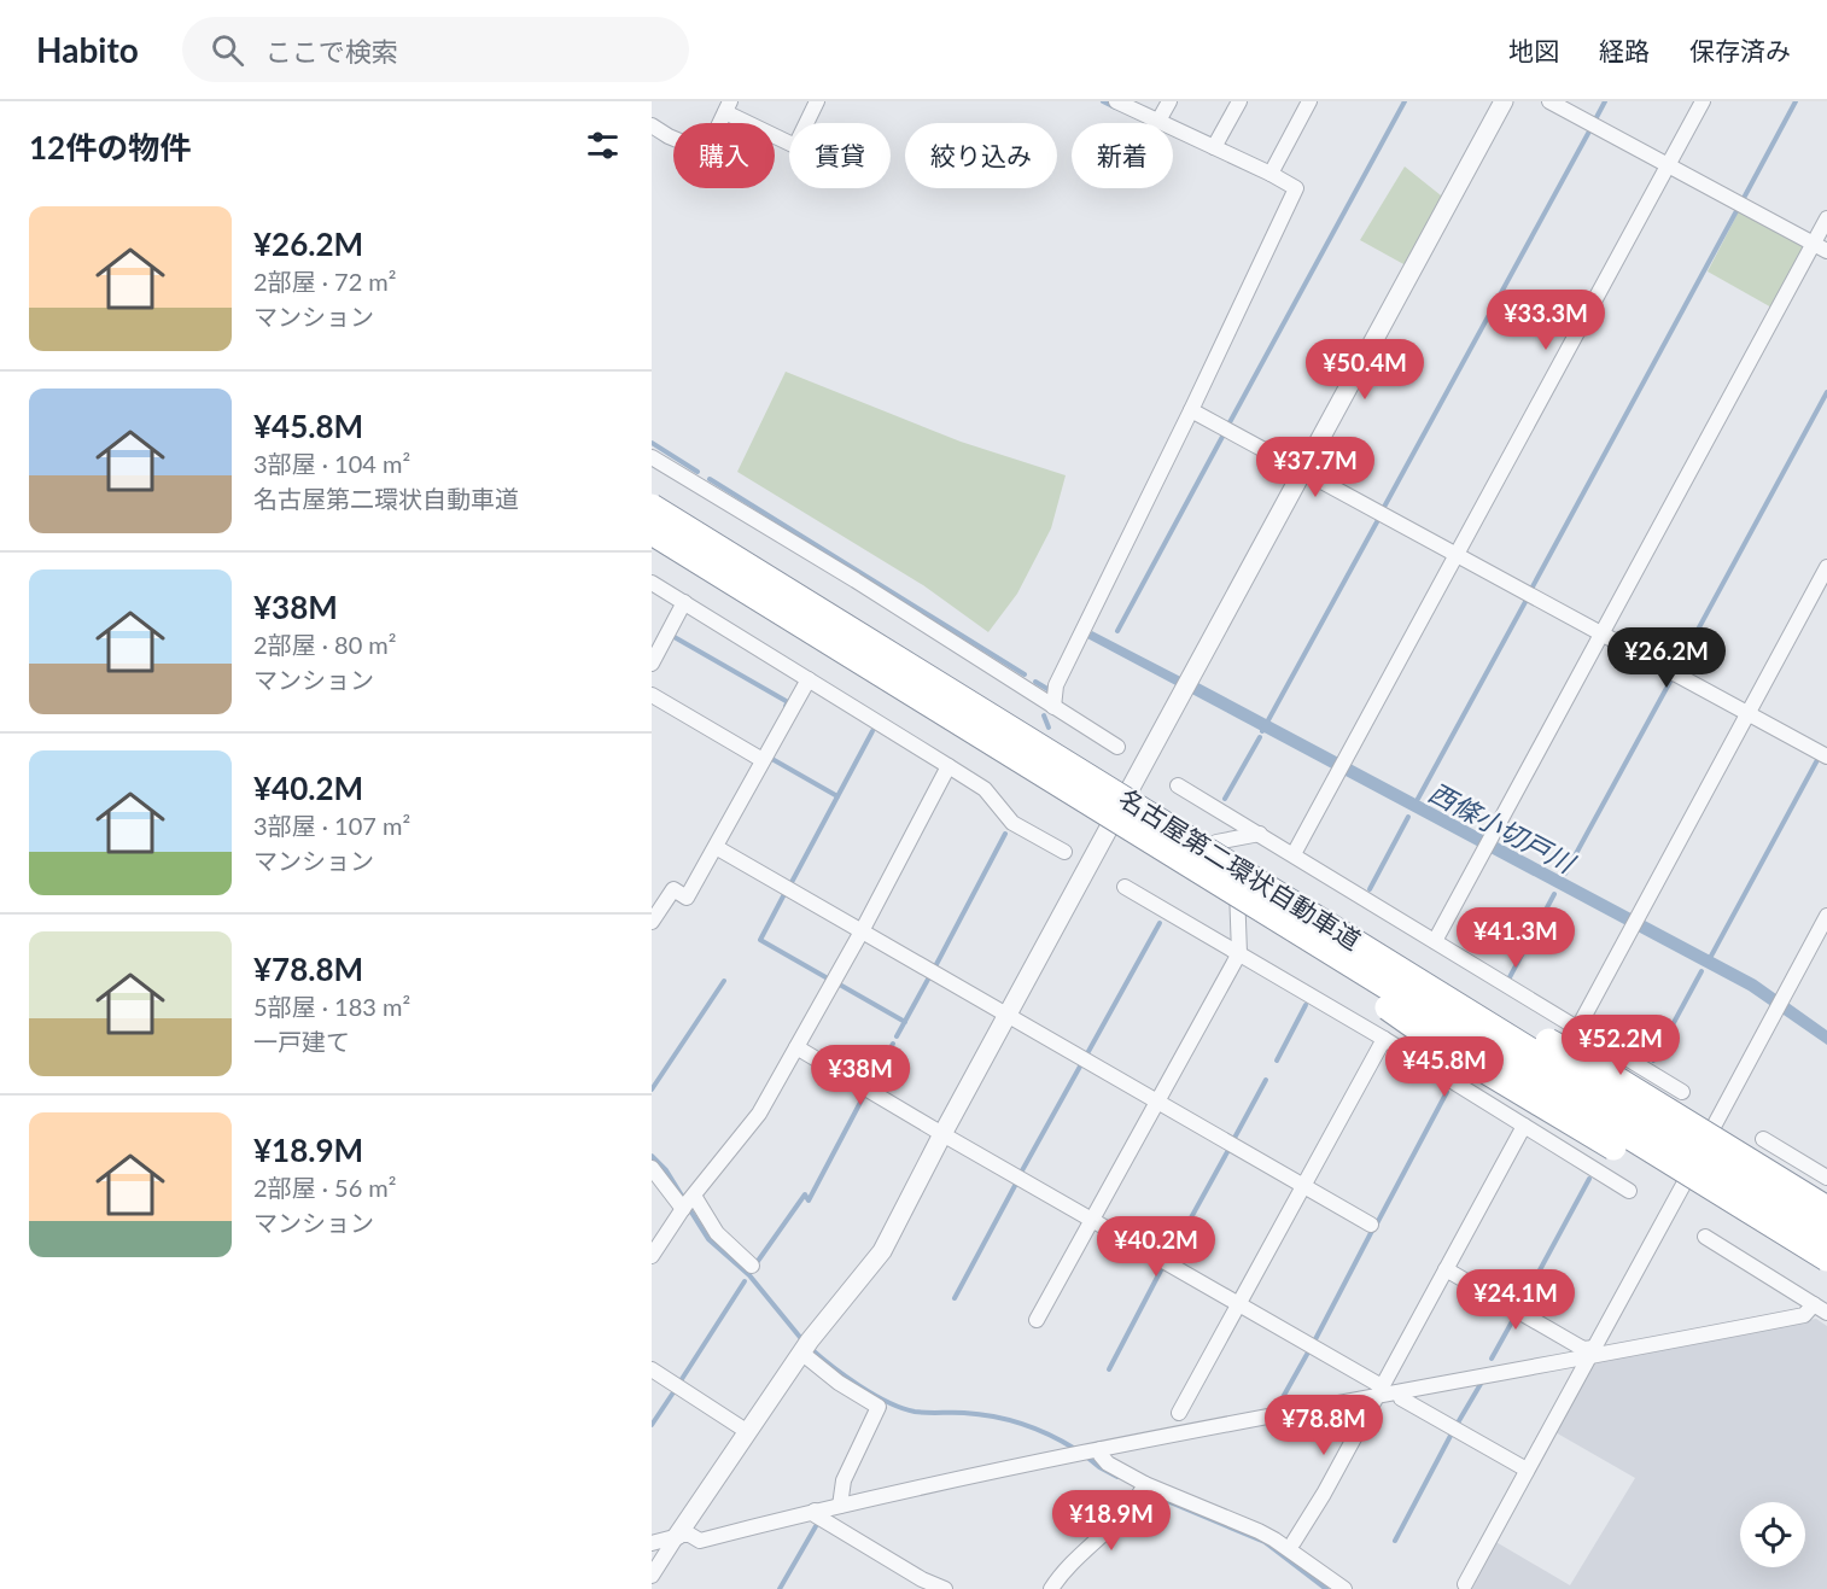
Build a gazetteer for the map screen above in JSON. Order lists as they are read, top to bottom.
{
  "streets": {
    "highway": ["名古屋第二環状自動車道"]
  },
  "water": ["西條小切戸川"],
  "page": {
    "header": "Habito",
    "search": "ここで検索",
    "nav": ["地図", "経路", "保存済み"],
    "heading": "12件の物件",
    "chip": [
      "購入",
      "賃貸",
      "絞り込み",
      "新着"
    ],
    "list": [
      {
        "name": "¥26.2M",
        "note": "2部屋 · 72 m² · マンション"
      },
      {
        "name": "¥45.8M",
        "note": "3部屋 · 104 m² · 名古屋第二環状自動車道"
      },
      {
        "name": "¥38M",
        "note": "2部屋 · 80 m² · マンション"
      },
      {
        "name": "¥40.2M",
        "note": "3部屋 · 107 m² · マンション"
      },
      {
        "name": "¥78.8M",
        "note": "5部屋 · 183 m² · 一戸建て"
      },
      {
        "name": "¥18.9M",
        "note": "2部屋 · 56 m² · マンション"
      }
    ],
    "price": [
      "¥33.3M",
      "¥50.4M",
      "¥37.7M",
      "¥26.2M",
      "¥41.3M",
      "¥52.2M",
      "¥45.8M",
      "¥38M",
      "¥40.2M",
      "¥24.1M",
      "¥78.8M",
      "¥18.9M"
    ]
  }
}
